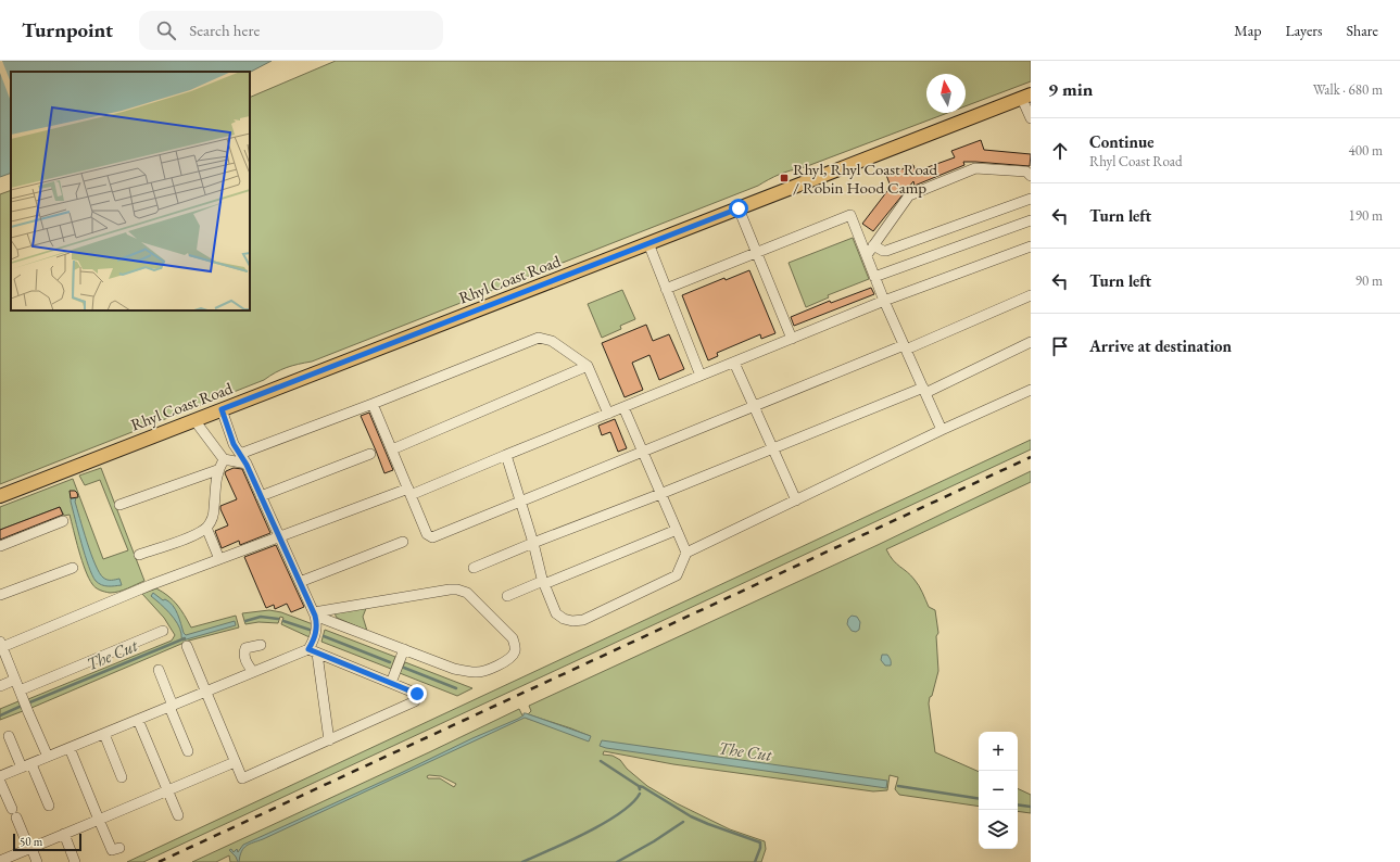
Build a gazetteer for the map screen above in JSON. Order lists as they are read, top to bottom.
{
  "streets": {
    "main road": ["Rhyl Coast Road"]
  },
  "water": ["The Cut"],
  "places": {
    "transit": ["Rhyl, Rhyl Coast Road / Robin Hood Camp"]
  },
  "scale_bar": "50 m",
  "north": "top",
  "page": {
    "header": "Turnpoint",
    "search": "Search here",
    "nav": ["Map", "Layers", "Share"],
    "heading": ["9 min", "Walk · 680 m"],
    "list": [
      ["Continue", "Rhyl Coast Road", "400 m"],
      ["Turn left", "190 m"],
      ["Turn left", "90 m"],
      "Arrive at destination"
    ],
    "map_buttons": ["+", "−"],
    "scale": "50 m"
  }
}
